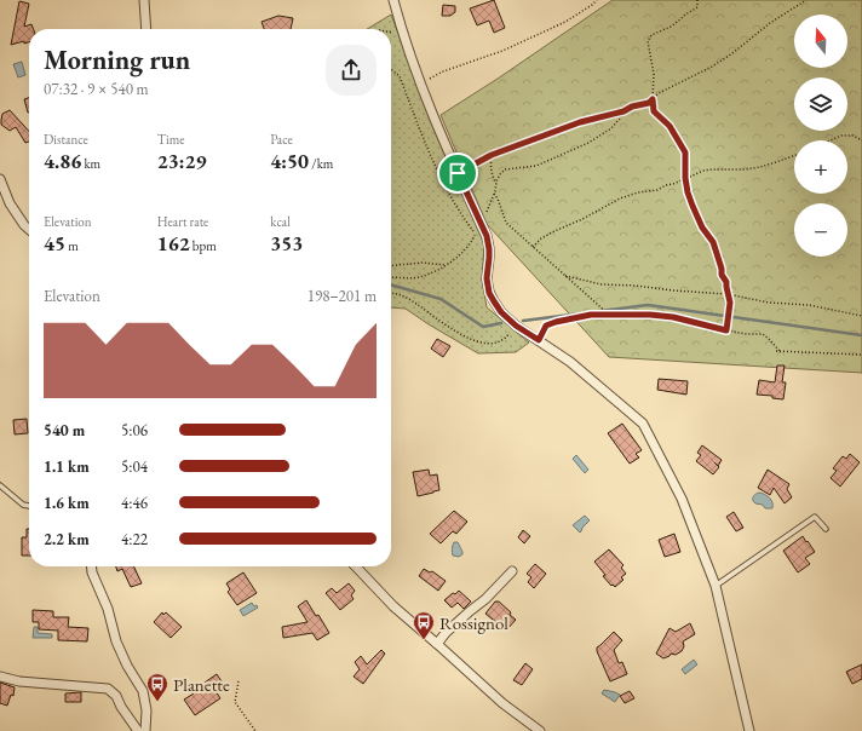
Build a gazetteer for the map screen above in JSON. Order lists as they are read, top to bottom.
{
  "places": {
    "bus stop": ["Rossignol", "Planette"]
  },
  "north": "top",
  "page": {
    "map_buttons": ["+", "−"],
    "heading": ["Morning run", "07:32 · 9 × 540 m"],
    "stats": [
      ["Distance", "4.86 km"],
      ["Time", "23:29"],
      ["Pace", "4:50 /km"],
      ["Elevation", "45 m"],
      ["Heart rate", "162 bpm"],
      ["kcal", "353"]
    ],
    "chart": ["Elevation", "198–201 m"],
    "list": [
      {
        "name": "540 m",
        "note": "5:06"
      },
      {
        "name": "1.1 km",
        "note": "5:04"
      },
      {
        "name": "1.6 km",
        "note": "4:46"
      },
      {
        "name": "2.2 km",
        "note": "4:22"
      }
    ]
  }
}
